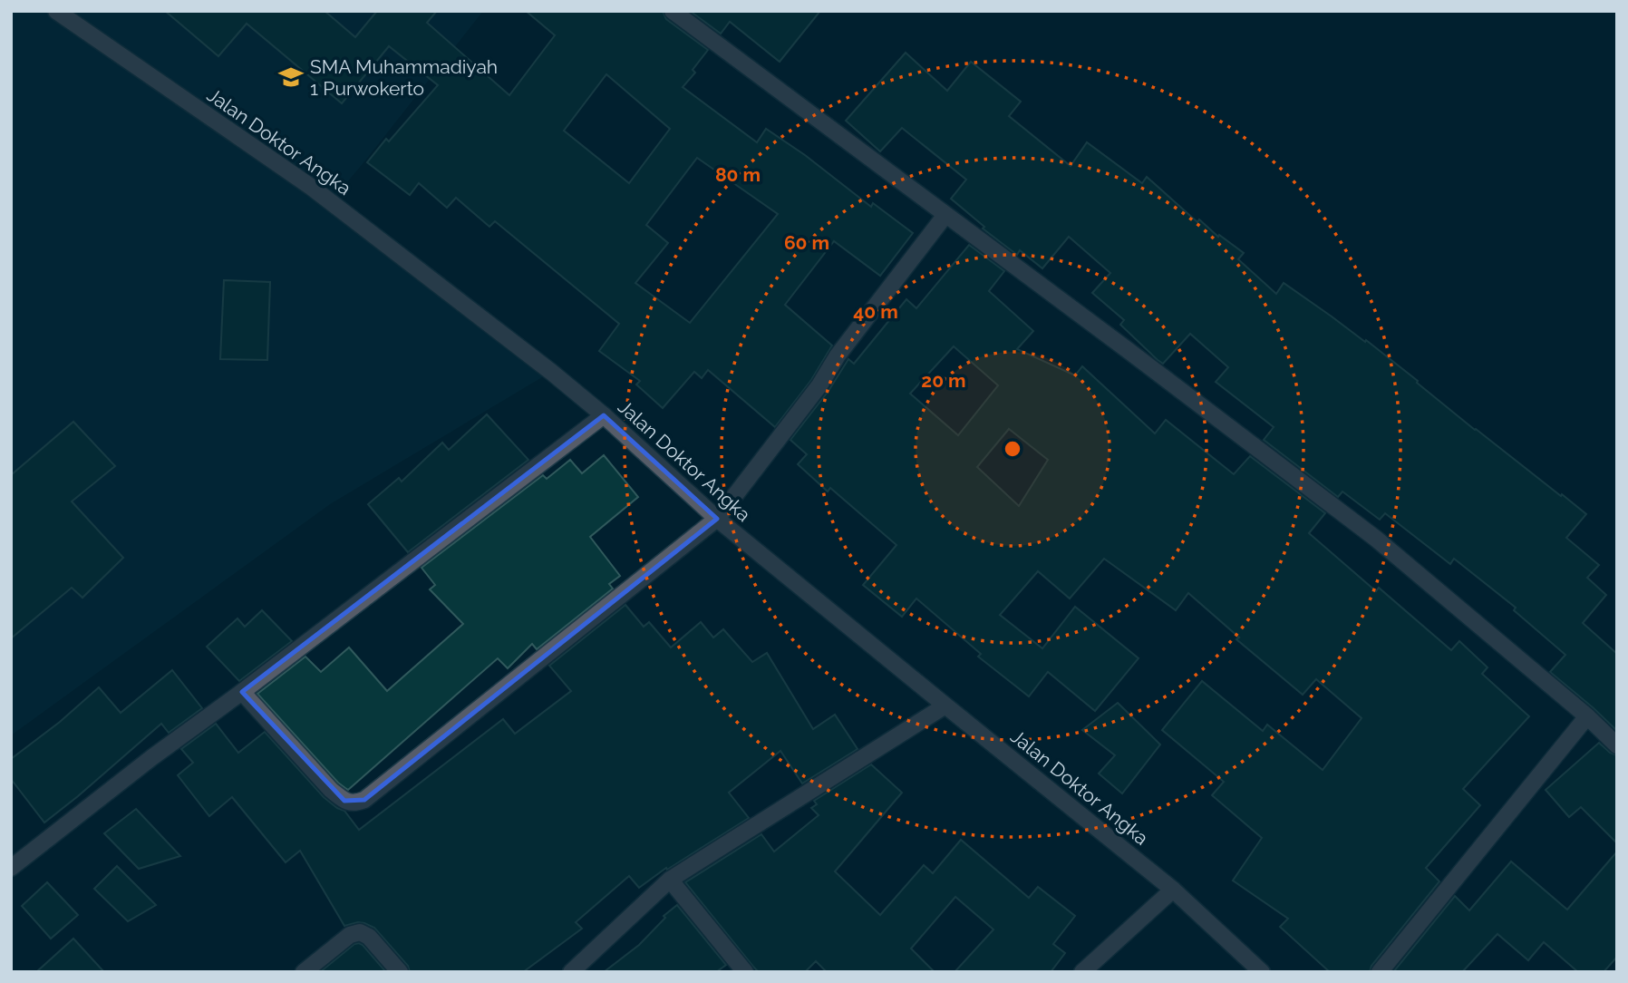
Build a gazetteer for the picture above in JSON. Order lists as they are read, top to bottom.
{
  "streets": {
    "street": ["Jalan Doktor Angka"]
  },
  "places": {
    "school or university": ["SMA Muhammadiyah 1 Purwokerto"]
  },
  "rings": [
    "80 m",
    "60 m",
    "40 m",
    "20 m"
  ]
}
